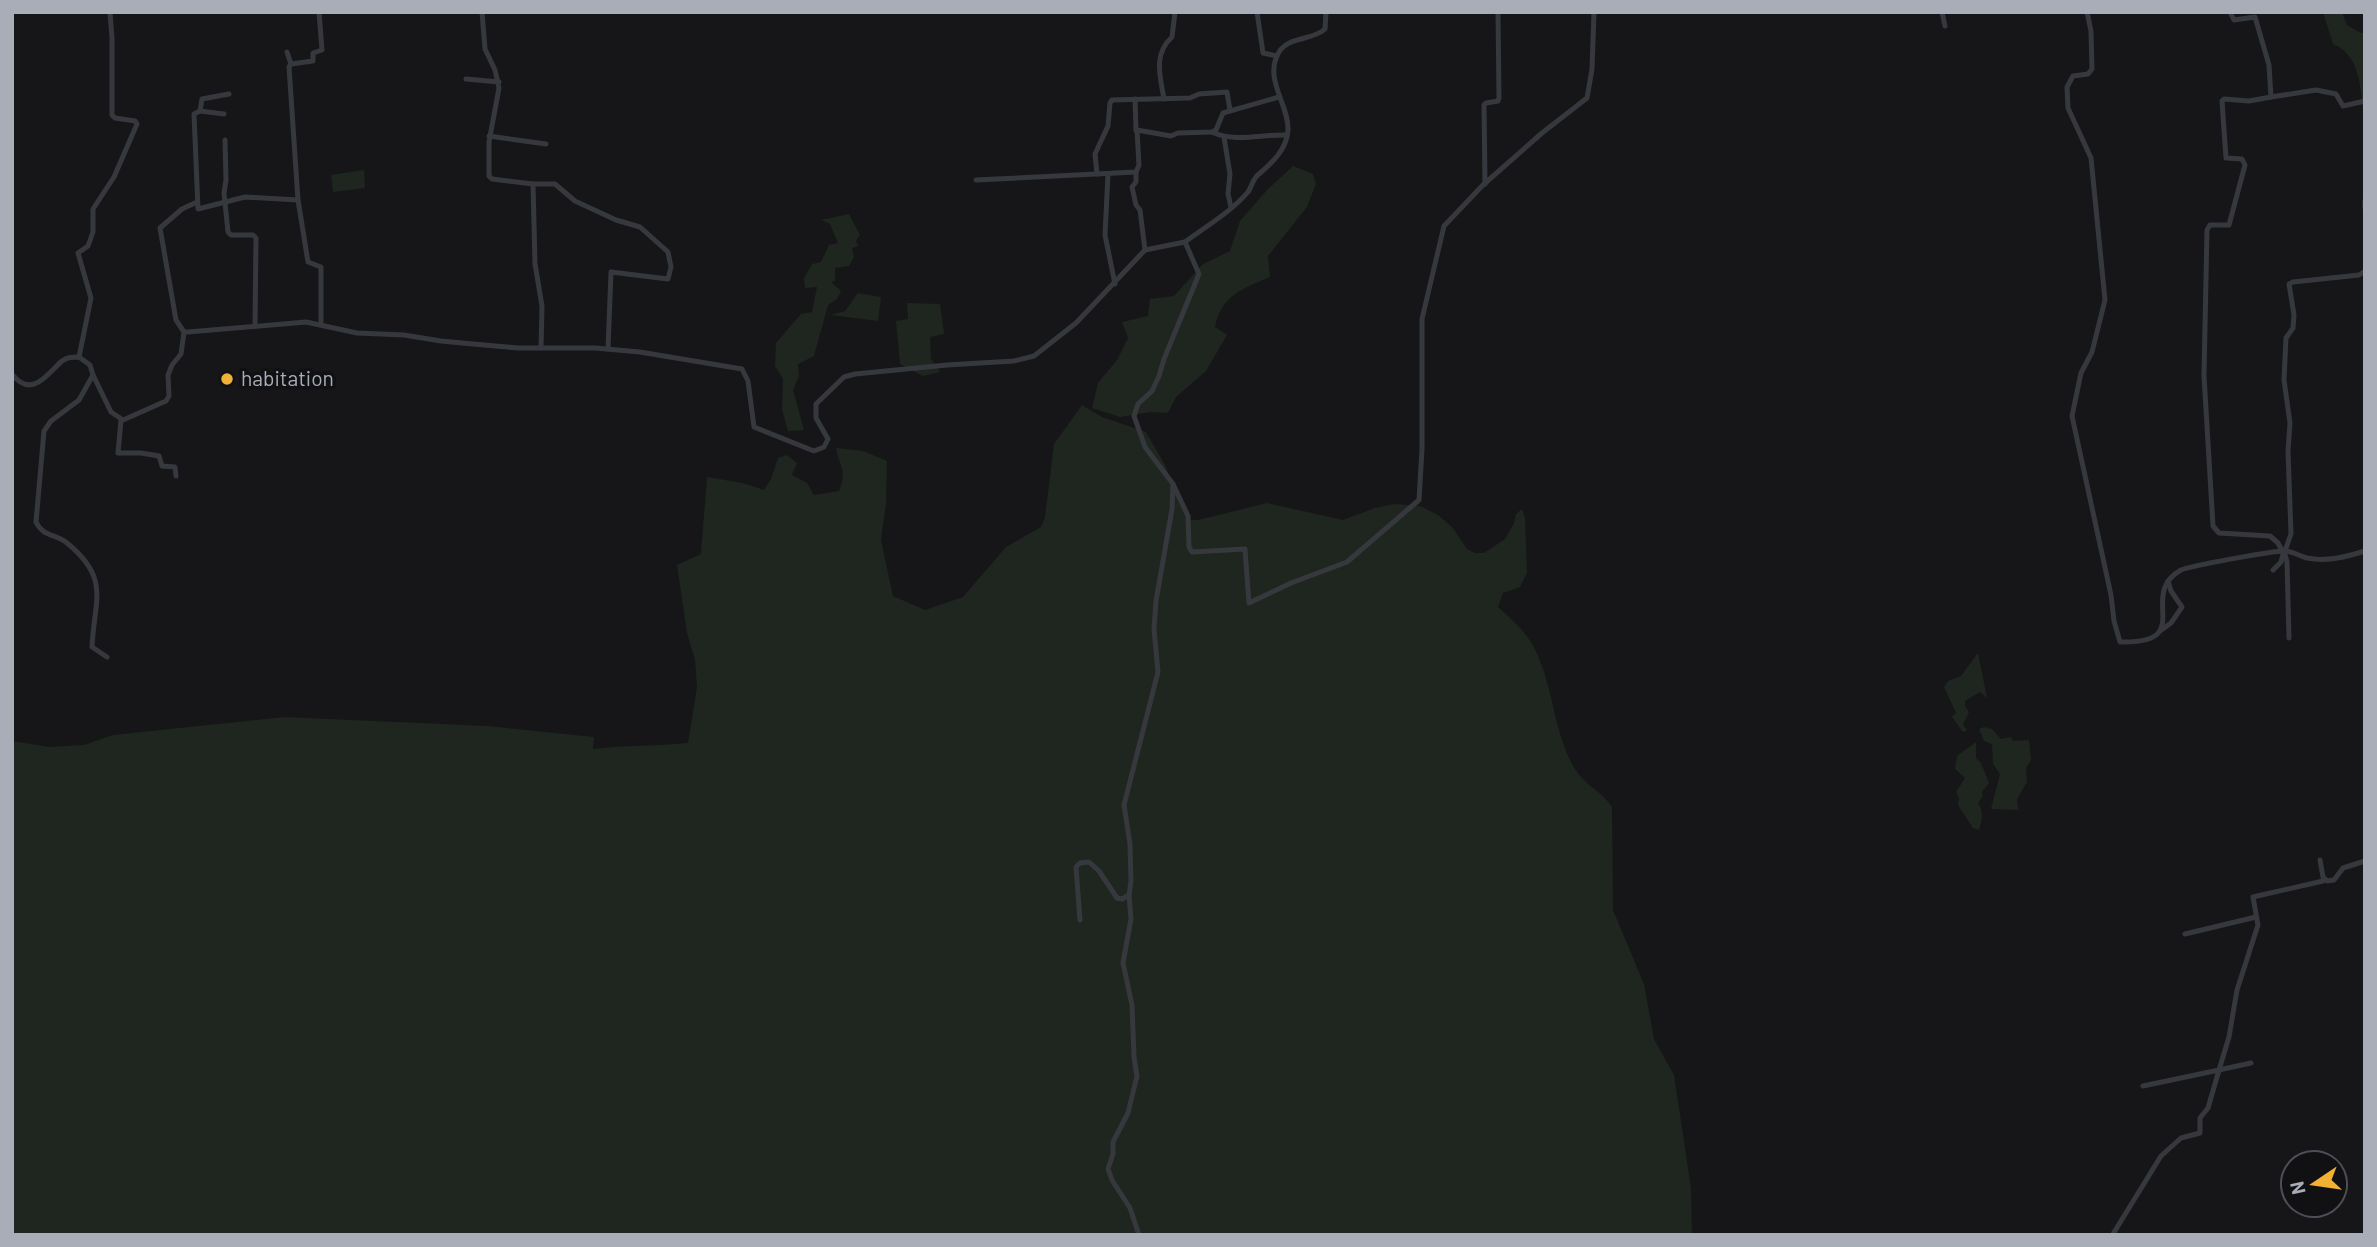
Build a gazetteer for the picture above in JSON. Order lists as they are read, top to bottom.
{
  "places": ["habitation"],
  "north": "left"
}
